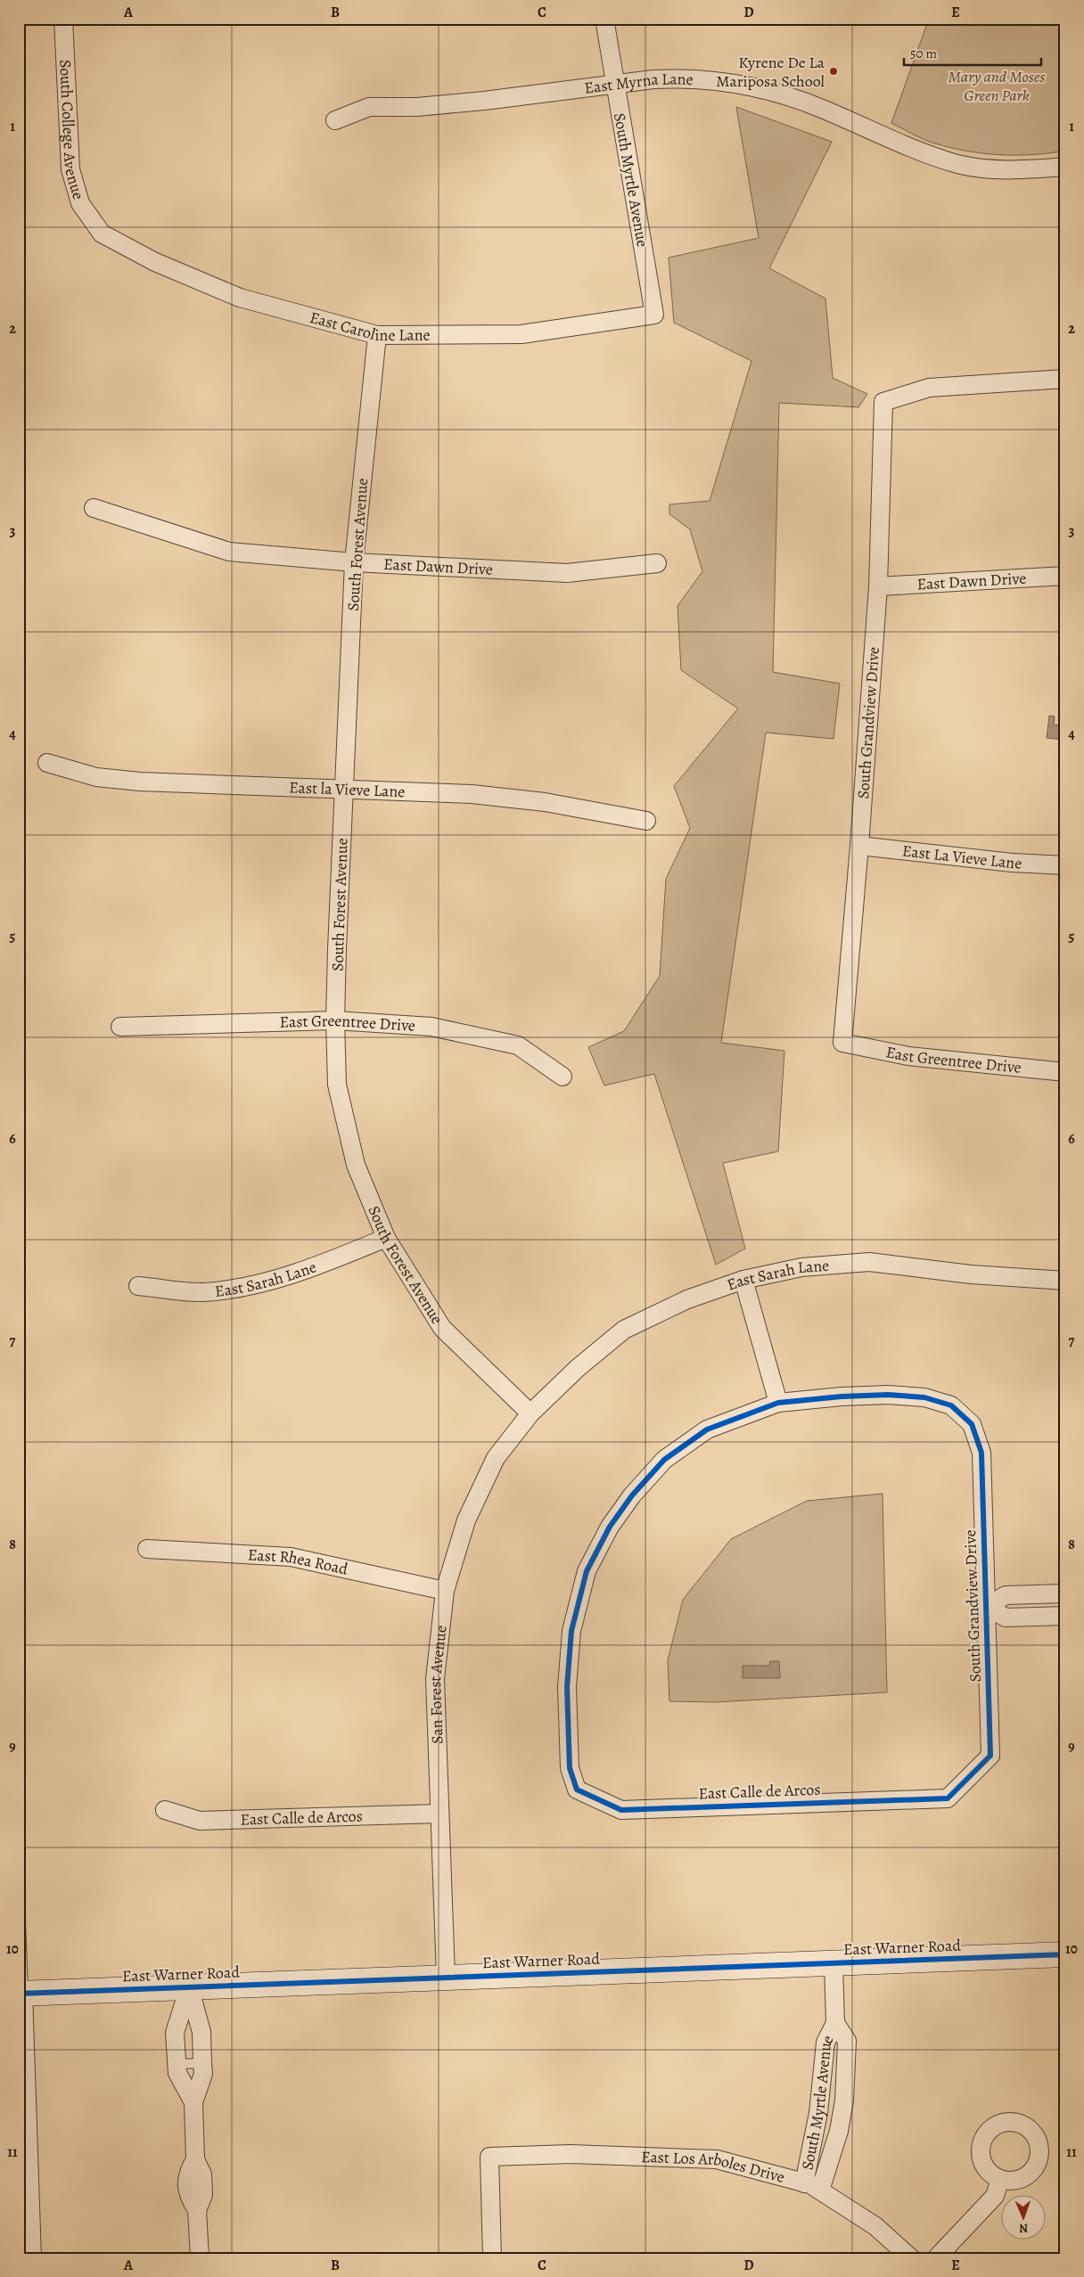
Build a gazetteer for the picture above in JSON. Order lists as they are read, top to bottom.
{
  "streets": {
    "main road": ["East Warner Road"],
    "street": [
      "East Myrna Lane",
      "South College Avenue",
      "South Myrtle Avenue",
      "East Caroline Lane",
      "South Forest Avenue",
      "East Dawn Drive",
      "South Grandview Drive",
      "East la Vieve Lane",
      "East La Vieve Lane",
      "East Greentree Drive",
      "East Sarah Lane",
      "East Rhea Road",
      "San Forest Avenue",
      "East Calle de Arcos",
      "East Los Arboles Drive"
    ]
  },
  "crossings": [
    ["East Myrna Lane", "South Myrtle Avenue"],
    ["South College Avenue", "East Caroline Lane"],
    ["South Myrtle Avenue", "East Caroline Lane"],
    ["South Myrtle Avenue", "East Warner Road"],
    ["South Myrtle Avenue", "East Los Arboles Drive"],
    ["East Caroline Lane", "South Forest Avenue"],
    ["South Forest Avenue", "East Dawn Drive"],
    ["South Forest Avenue", "East la Vieve Lane"],
    ["South Forest Avenue", "East Greentree Drive"],
    ["South Forest Avenue", "East Sarah Lane"],
    ["South Forest Avenue", "San Forest Avenue"],
    ["East Dawn Drive", "South Grandview Drive"],
    ["South Grandview Drive", "East La Vieve Lane"],
    ["South Grandview Drive", "East Greentree Drive"],
    ["South Grandview Drive", "East Calle de Arcos"],
    ["East Sarah Lane", "San Forest Avenue"],
    ["East Rhea Road", "San Forest Avenue"],
    ["San Forest Avenue", "East Calle de Arcos"],
    ["San Forest Avenue", "East Warner Road"]
  ],
  "parks": ["Mary and Moses Green Park"],
  "places": ["Kyrene De La Mariposa School"],
  "scale_bar": "50 m",
  "north": "bottom",
  "grid": {
    "columns": [
      "A",
      "B",
      "C",
      "D",
      "E"
    ],
    "rows": [
      "1",
      "2",
      "3",
      "4",
      "5",
      "6",
      "7",
      "8",
      "9",
      "10",
      "11"
    ]
  }
}
